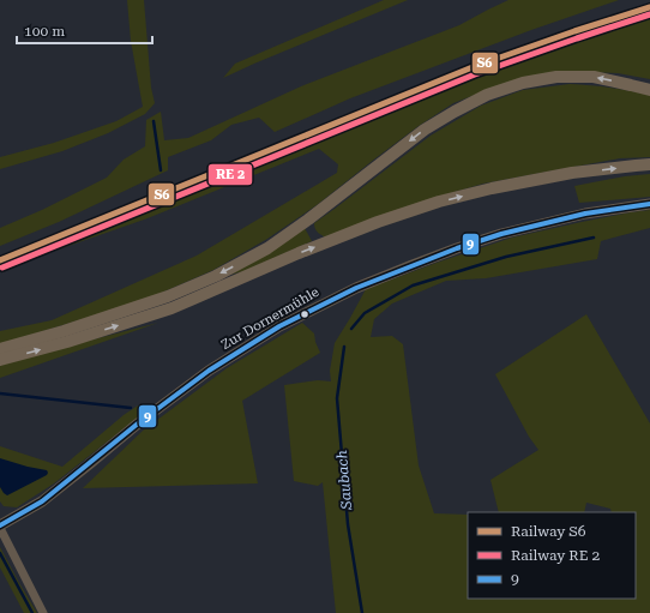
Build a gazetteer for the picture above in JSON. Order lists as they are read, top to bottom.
{
  "streets": {
    "street": ["Zur Dornermühle"]
  },
  "water": ["Saubach"],
  "lines": ["rail line S6", "transit line 9"],
  "legend": ["Railway S6", "Railway RE 2", "9"],
  "scale_bar": "100 m"
}
